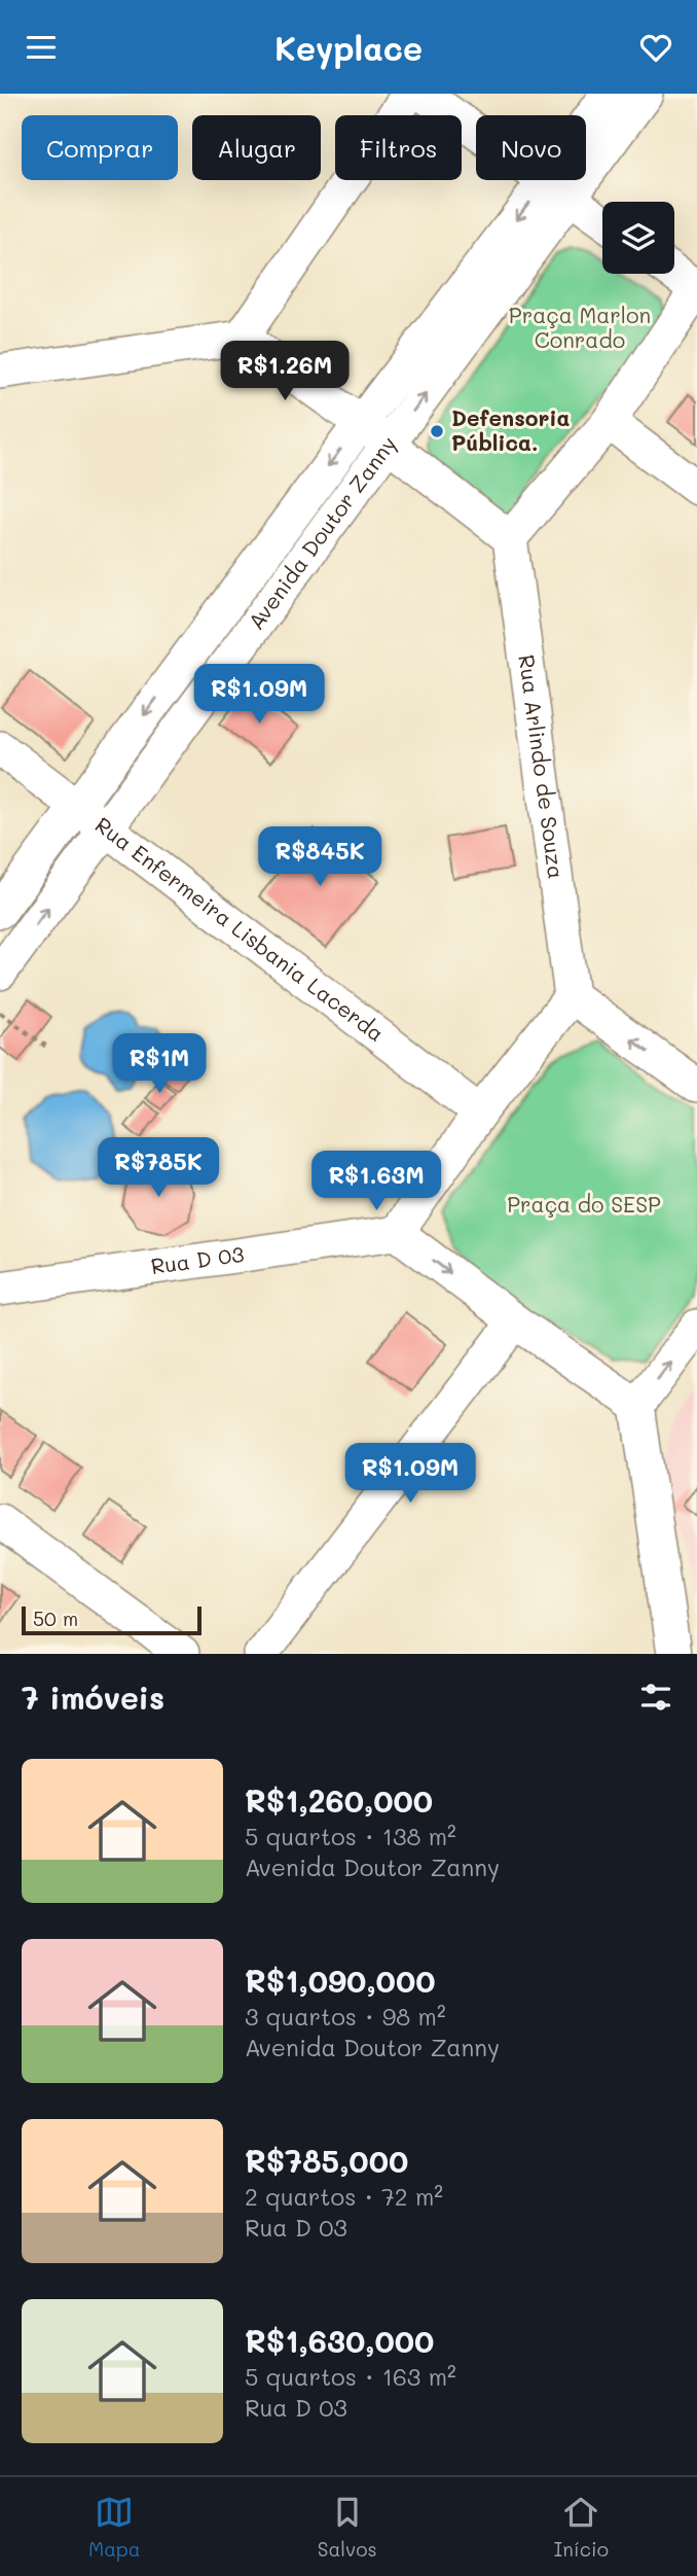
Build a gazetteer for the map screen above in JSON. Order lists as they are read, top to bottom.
{
  "streets": {
    "street": [
      "Avenida Doutor Zanny",
      "Rua Arlindo de Souza",
      "Rua Enfermeira Lisbania Lacerda",
      "Rua D 03"
    ]
  },
  "crossings": [
    ["Avenida Doutor Zanny", "Rua Enfermeira Lisbania Lacerda"]
  ],
  "parks": ["Praça Marlon Conrado", "Praça do SESP"],
  "places": ["Defensoria Pública."],
  "scale_bar": "50 m",
  "page": {
    "header": "Keyplace",
    "chip": [
      "Comprar",
      "Alugar",
      "Filtros",
      "Novo"
    ],
    "price": [
      "R$1.26M",
      "R$1.09M",
      "R$845K",
      "R$1M",
      "R$785K",
      "R$1.63M",
      "R$1.09M"
    ],
    "scale": "50 m",
    "heading": "7 imóveis",
    "list": [
      {
        "name": "R$1,260,000",
        "note": "5 quartos · 138 m² · Avenida Doutor Zanny"
      },
      {
        "name": "R$1,090,000",
        "note": "3 quartos · 98 m² · Avenida Doutor Zanny"
      },
      {
        "name": "R$785,000",
        "note": "2 quartos · 72 m² · Rua D 03"
      },
      {
        "name": "R$1,630,000",
        "note": "5 quartos · 163 m² · Rua D 03"
      }
    ],
    "tabs": ["Mapa", "Salvos", "Início"]
  }
}
